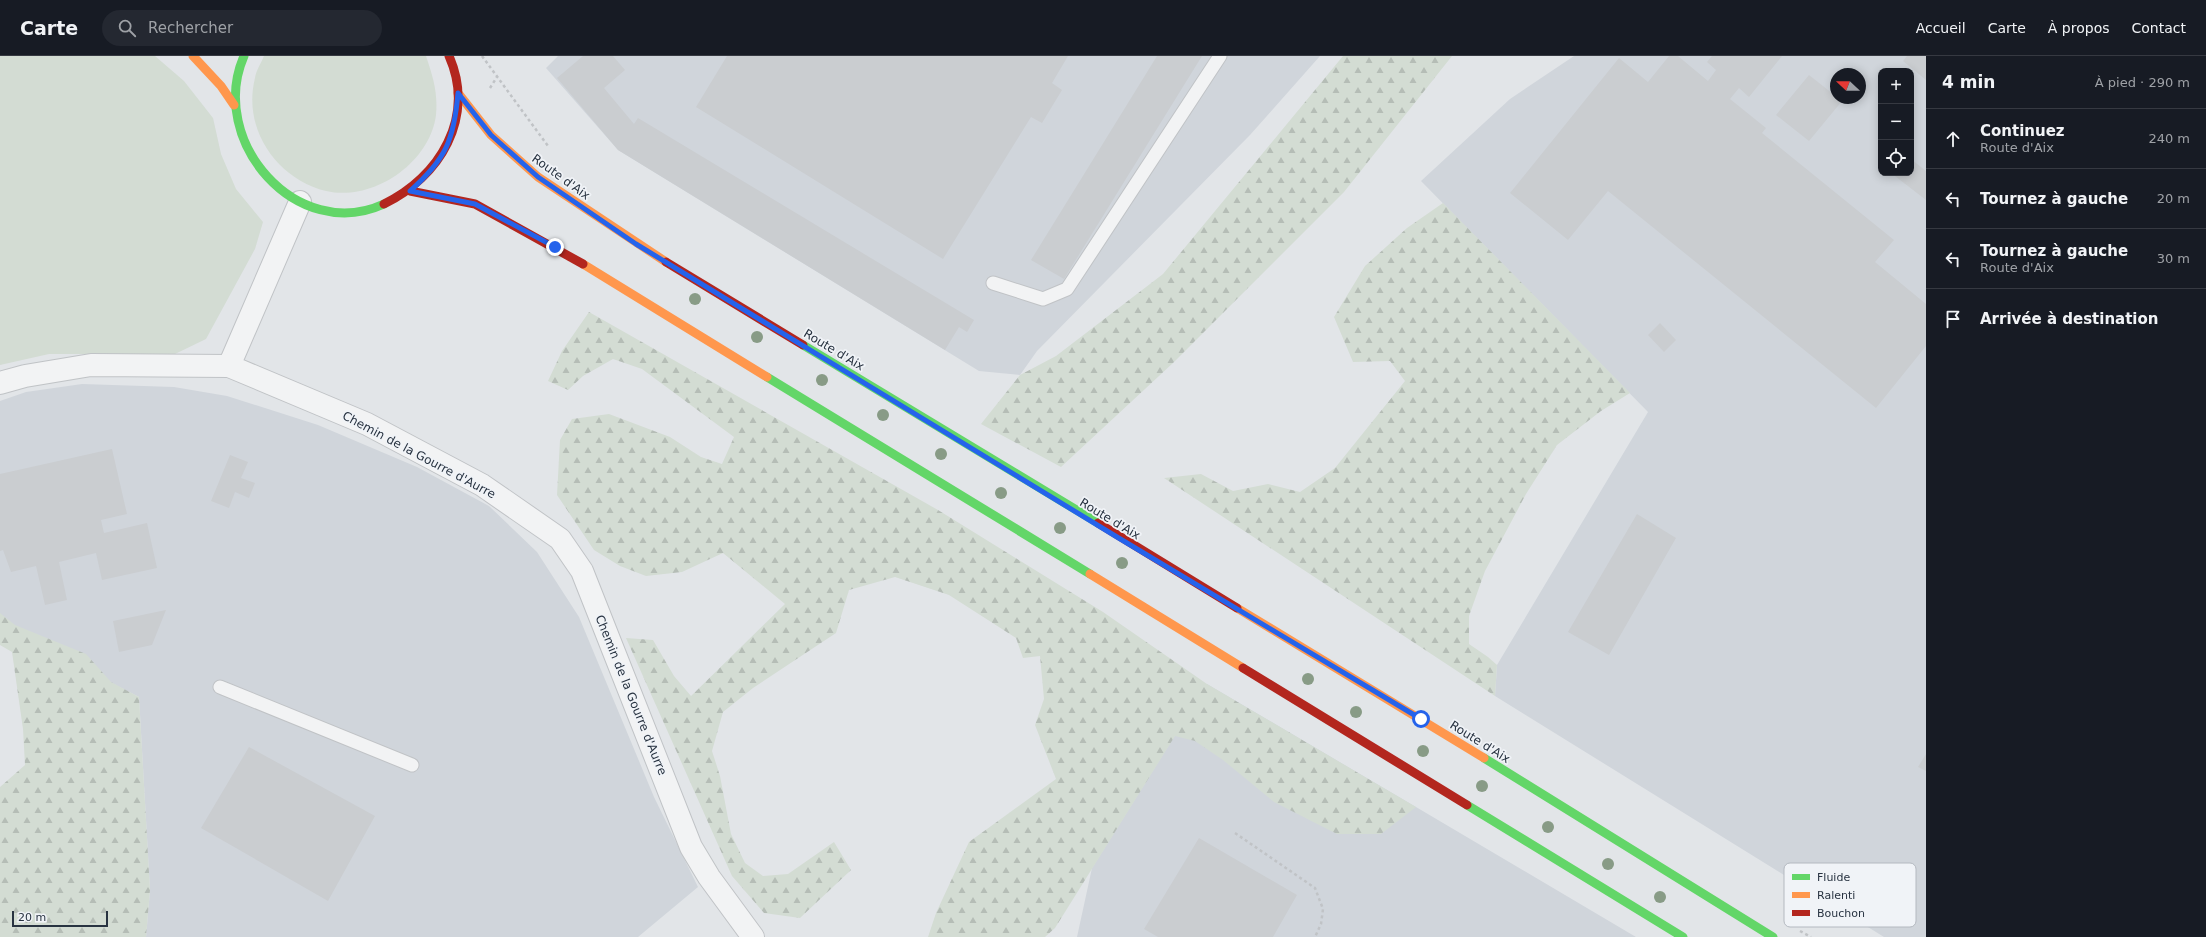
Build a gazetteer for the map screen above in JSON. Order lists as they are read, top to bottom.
{
  "streets": {
    "main road": ["Route d'Aix"],
    "street": ["Chemin de la Gourre d'Aurre"]
  },
  "legend": ["Fluide", "Ralenti", "Bouchon"],
  "scale_bar": "20 m",
  "north": "left",
  "page": {
    "header": "Carte",
    "search": "Rechercher",
    "nav": [
      "Accueil",
      "Carte",
      "À propos",
      "Contact"
    ],
    "heading": ["4 min", "À pied · 290 m"],
    "map_buttons": ["+", "−"],
    "list": [
      ["Continuez", "Route d'Aix", "240 m"],
      ["Tournez à gauche", "20 m"],
      ["Tournez à gauche", "Route d'Aix", "30 m"],
      "Arrivée à destination"
    ],
    "scale": "20 m"
  }
}
